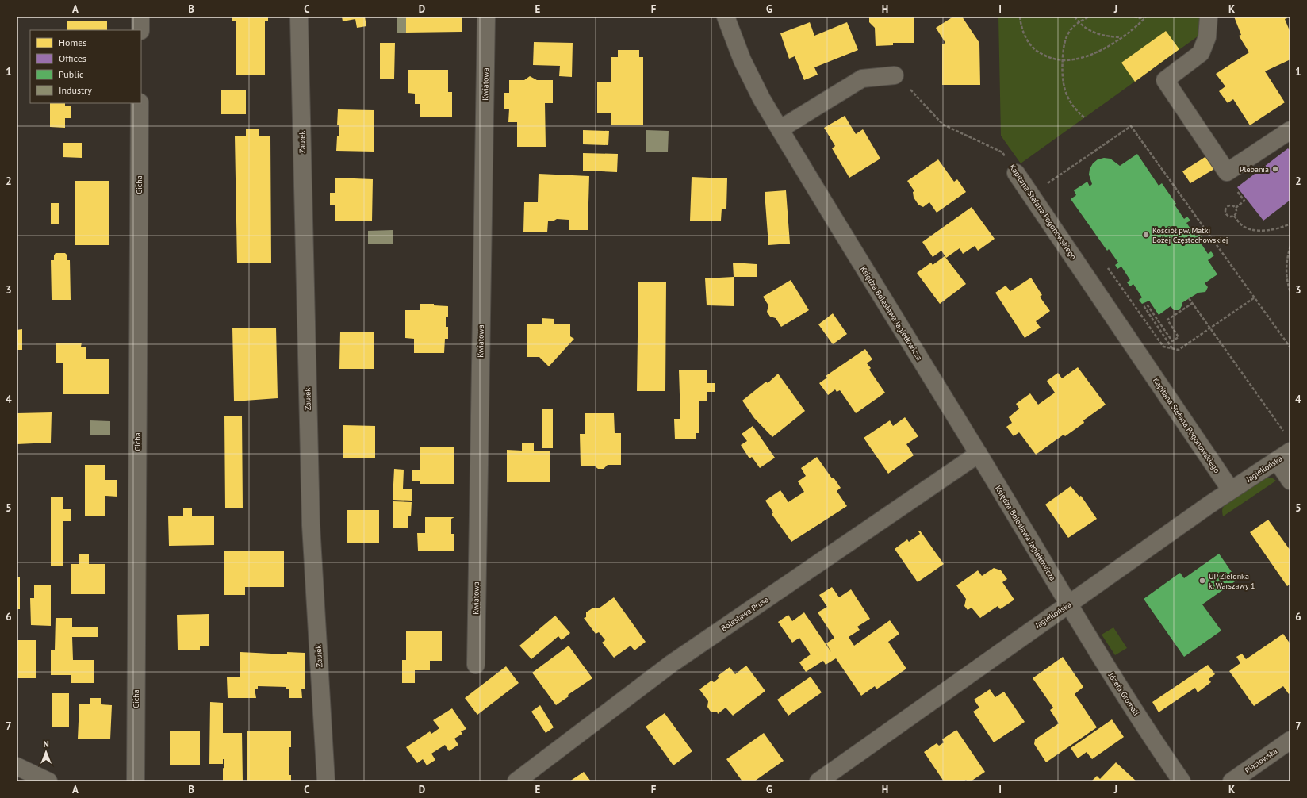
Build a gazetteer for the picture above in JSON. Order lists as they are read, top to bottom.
{
  "streets": {
    "street": [
      "Kwiatowa",
      "Zaułek",
      "Cicha",
      "Kapitana Stefana Pogonowskiego",
      "Księdza Bolesława Jagiełłowicza",
      "Jagiellońska",
      "Bolesława Prusa",
      "Józefa Gromali",
      "Piastowska"
    ]
  },
  "crossings": [
    ["Kapitana Stefana Pogonowskiego", "Jagiellońska"],
    ["Księdza Bolesława Jagiełłowicza", "Jagiellońska"],
    ["Księdza Bolesława Jagiełłowicza", "Bolesława Prusa"],
    ["Księdza Bolesława Jagiełłowicza", "Józefa Gromali"],
    ["Jagiellońska", "Józefa Gromali"]
  ],
  "places": ["Plebania", "Kościół pw. Matki Bożej Częstochowskiej", "UP Zielonka k. Warszawy 1"],
  "legend": [
    "Homes",
    "Offices",
    "Public",
    "Industry"
  ],
  "north": "top",
  "grid": {
    "columns": [
      "A",
      "B",
      "C",
      "D",
      "E",
      "F",
      "G",
      "H",
      "I",
      "J",
      "K"
    ],
    "rows": [
      "1",
      "2",
      "3",
      "4",
      "5",
      "6",
      "7"
    ]
  }
}
